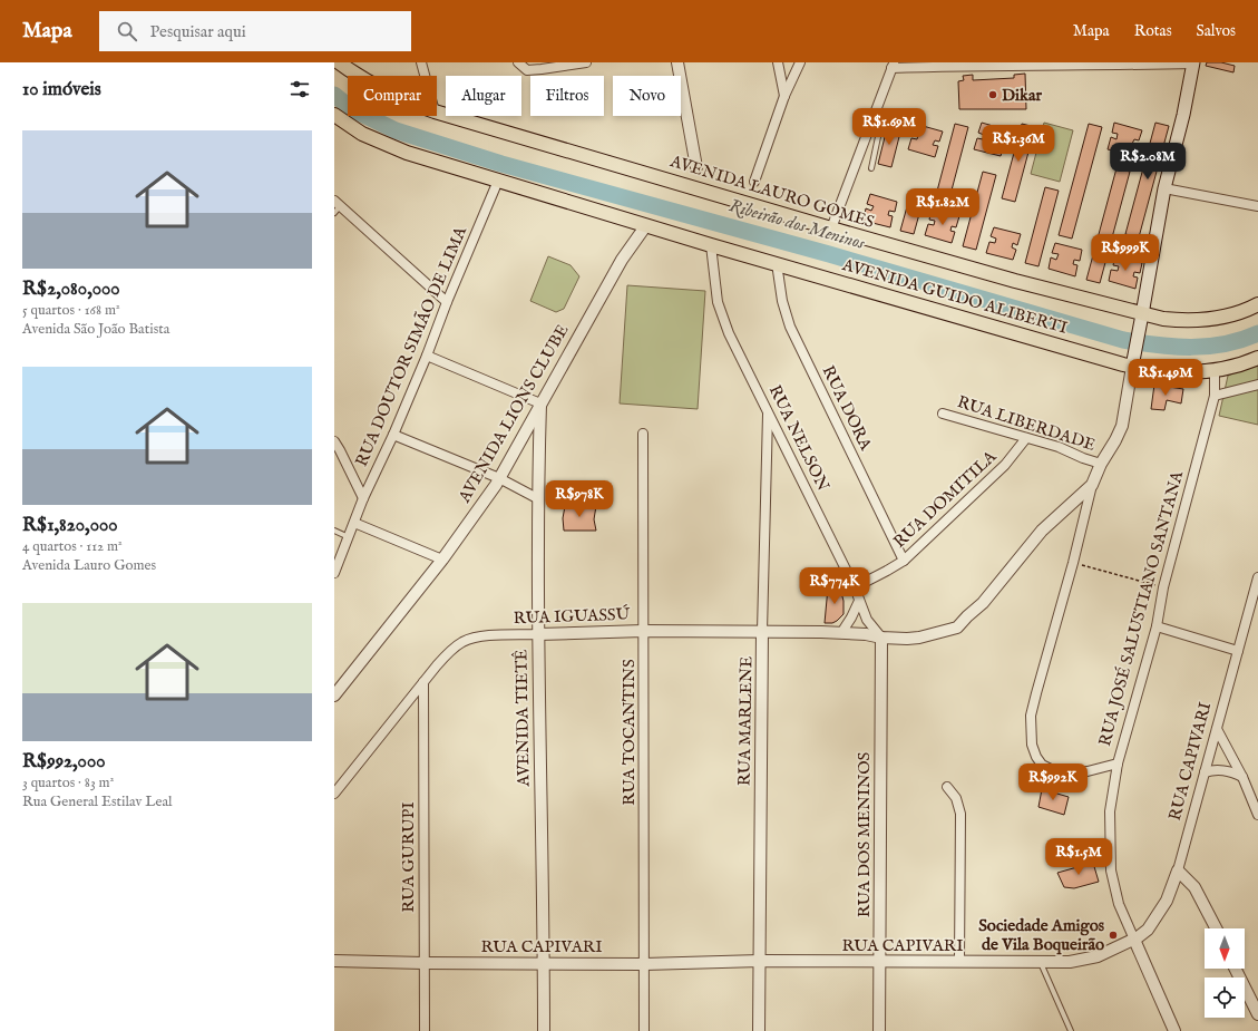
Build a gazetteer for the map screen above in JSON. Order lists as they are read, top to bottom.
{
  "streets": {
    "main road": ["AVENIDA LAURO GOMES", "AVENIDA GUIDO ALIBERTI"],
    "street": [
      "RUA DOUTOR SIMÃO DE LIMA",
      "RUA DORA",
      "AVENIDA LIONS CLUBE",
      "RUA LIBERDADE",
      "RUA NELSON",
      "RUA DOMITILA",
      "RUA JOSÉ SALUSTIANO SANTANA",
      "RUA IGUASSÚ",
      "AVENIDA TIETÊ",
      "RUA MARLENE",
      "RUA TOCANTINS",
      "RUA CAPIVARI",
      "RUA DOS MENINOS",
      "RUA GURUPI"
    ]
  },
  "crossings": [
    ["AVENIDA GUIDO ALIBERTI", "RUA DORA"],
    ["AVENIDA GUIDO ALIBERTI", "AVENIDA LIONS CLUBE"],
    ["AVENIDA GUIDO ALIBERTI", "RUA NELSON"],
    ["AVENIDA GUIDO ALIBERTI", "RUA JOSÉ SALUSTIANO SANTANA"],
    ["RUA DORA", "RUA DOMITILA"],
    ["AVENIDA LIONS CLUBE", "AVENIDA TIETÊ"],
    ["RUA LIBERDADE", "RUA DOMITILA"],
    ["RUA NELSON", "RUA DOMITILA"],
    ["RUA NELSON", "RUA IGUASSÚ"],
    ["RUA NELSON", "RUA MARLENE"],
    ["RUA NELSON", "RUA DOS MENINOS"],
    ["RUA JOSÉ SALUSTIANO SANTANA", "RUA CAPIVARI"],
    ["RUA IGUASSÚ", "AVENIDA TIETÊ"],
    ["RUA IGUASSÚ", "RUA MARLENE"],
    ["RUA IGUASSÚ", "RUA TOCANTINS"],
    ["RUA IGUASSÚ", "RUA DOS MENINOS"],
    ["RUA IGUASSÚ", "RUA GURUPI"],
    ["AVENIDA TIETÊ", "RUA CAPIVARI"],
    ["RUA MARLENE", "RUA CAPIVARI"],
    ["RUA TOCANTINS", "RUA CAPIVARI"],
    ["RUA CAPIVARI", "RUA DOS MENINOS"],
    ["RUA CAPIVARI", "RUA GURUPI"]
  ],
  "water": ["Ribeirão dos Meninos"],
  "places": ["Dikar", "Sociedade Amigos de Vila Boqueirão"],
  "north": "bottom",
  "page": {
    "header": "Mapa",
    "search": "Pesquisar aqui",
    "nav": ["Mapa", "Rotas", "Salvos"],
    "heading": "10 imóveis",
    "chip": [
      "Comprar",
      "Alugar",
      "Filtros",
      "Novo"
    ],
    "price": [
      "R$1.69M",
      "R$1.36M",
      "R$2.08M",
      "R$1.82M",
      "R$999K",
      "R$1.49M",
      "R$978K",
      "R$774K",
      "R$992K",
      "R$1.5M"
    ],
    "list": [
      {
        "name": "R$2,080,000",
        "note": "5 quartos · 168 m² · Avenida São João Batista"
      },
      {
        "name": "R$1,820,000",
        "note": "4 quartos · 112 m² · Avenida Lauro Gomes"
      },
      {
        "name": "R$992,000",
        "note": "3 quartos · 83 m² · Rua General Estilav Leal"
      }
    ]
  }
}
